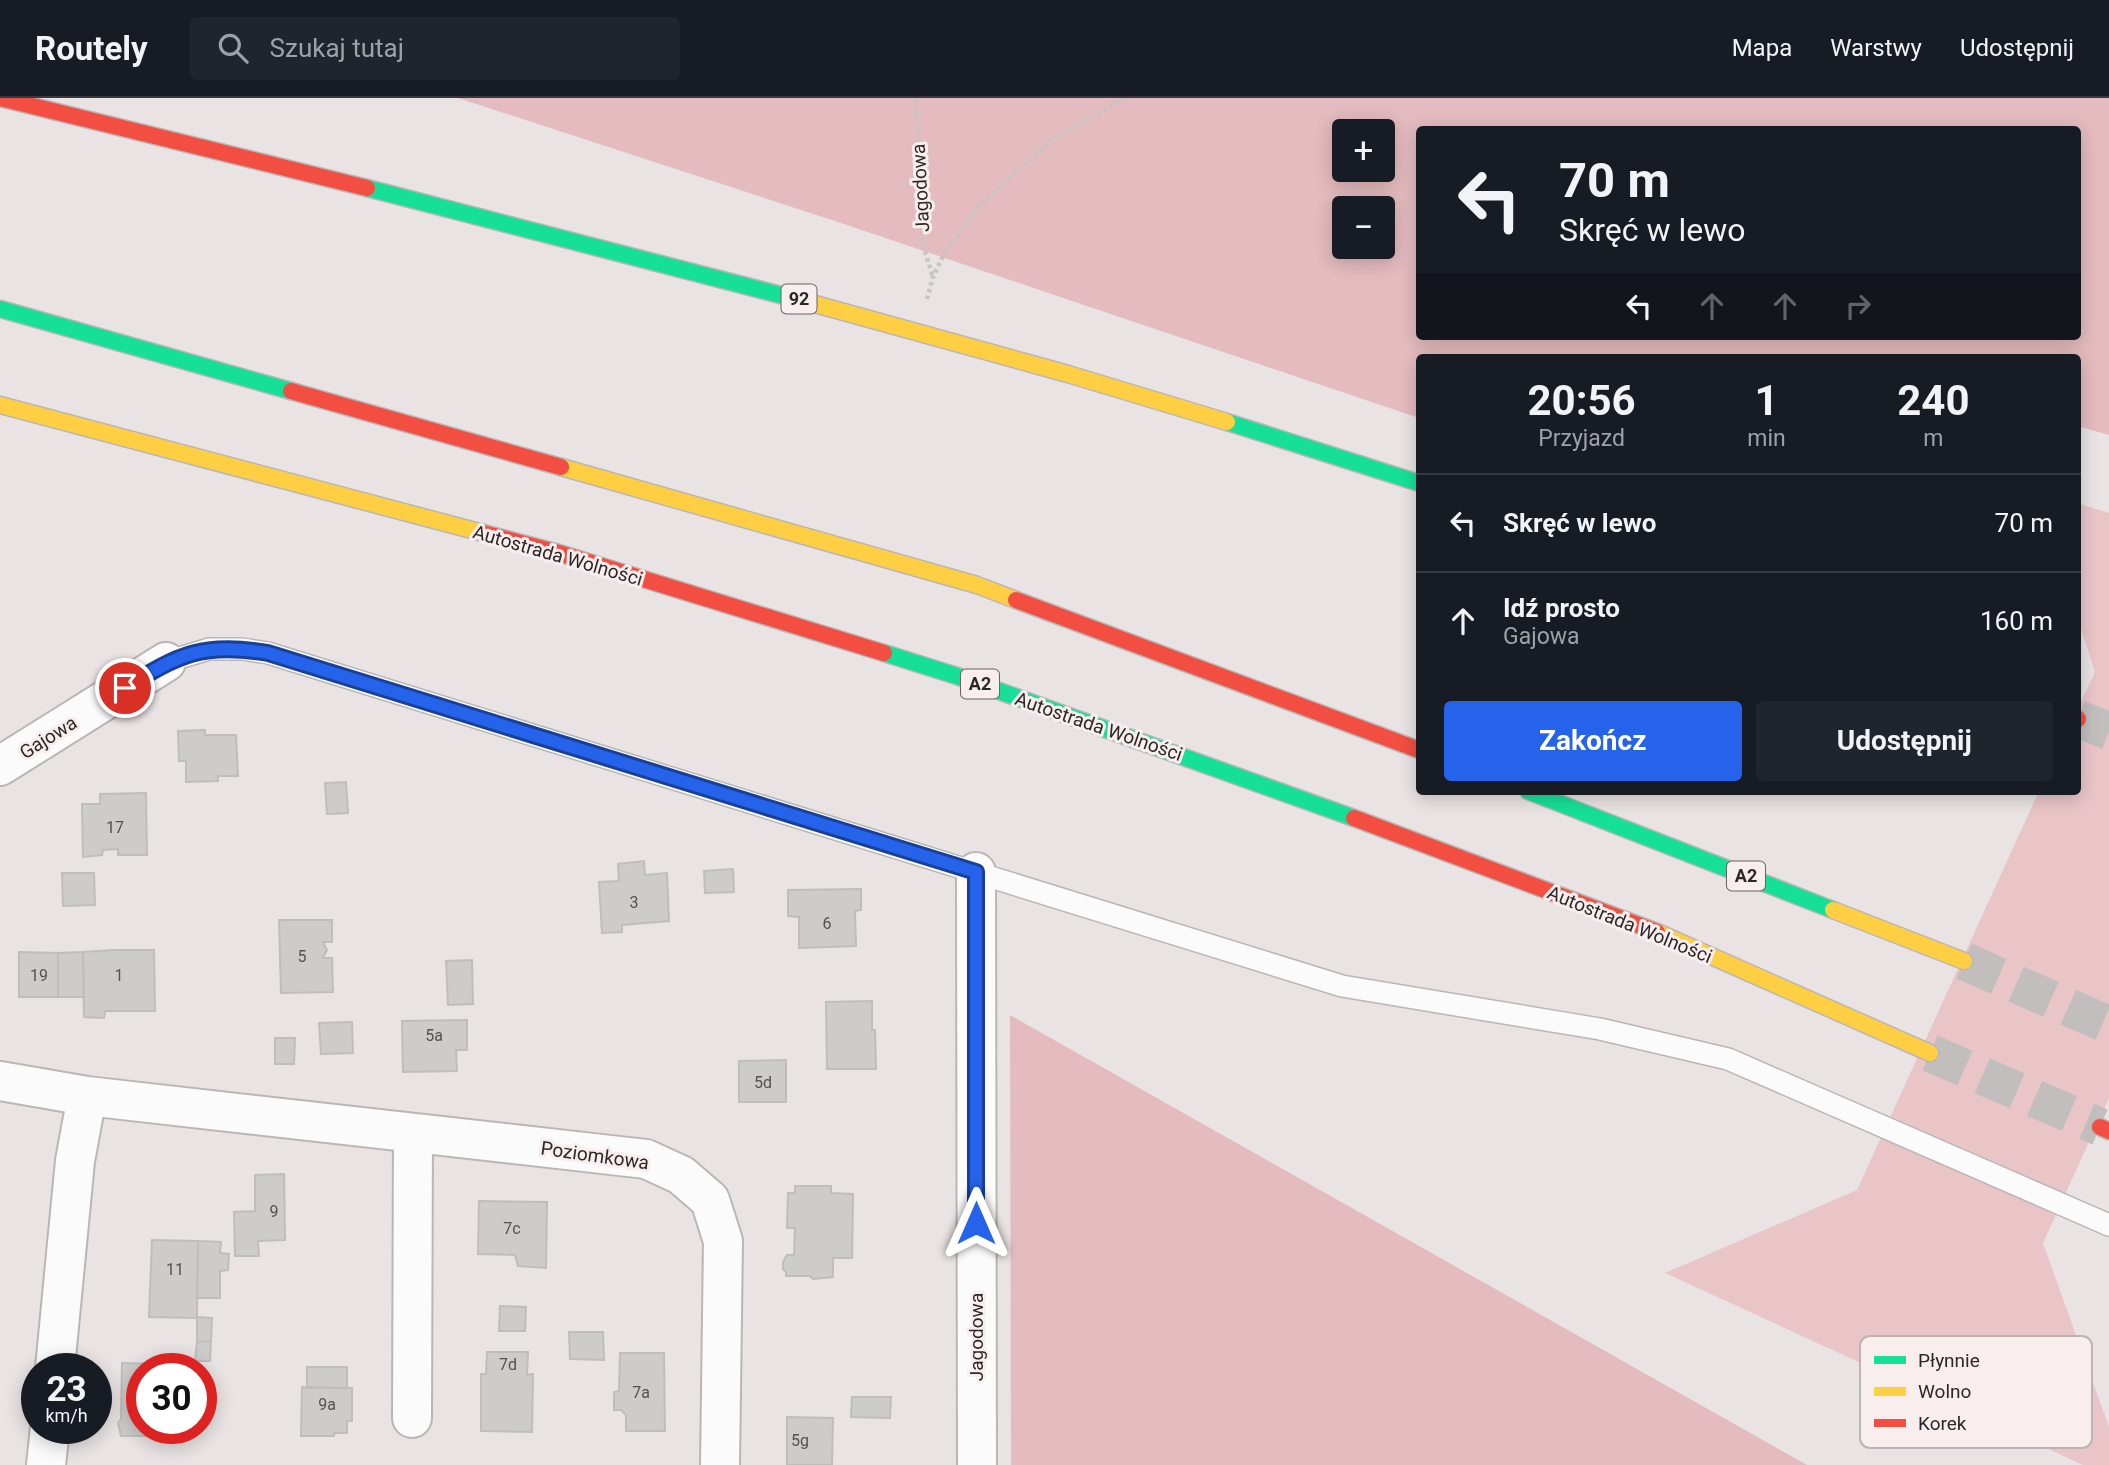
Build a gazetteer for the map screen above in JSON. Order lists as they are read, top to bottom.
{
  "streets": {
    "main road": ["92", "Autostrada Wolności", "A2"],
    "street": ["Jagodowa", "Gajowa", "Poziomkowa"]
  },
  "house_numbers": [
    "17",
    "3",
    "6",
    "5",
    "19",
    "1",
    "5a",
    "5d",
    "9",
    "7c",
    "11",
    "7d",
    "7a",
    "9a",
    "5g"
  ],
  "legend": ["Płynnie", "Wolno", "Korek"],
  "page": {
    "header": "Routely",
    "search": "Szukaj tutaj",
    "nav": ["Mapa", "Warstwy", "Udostępnij"],
    "map_buttons": ["+", "−"],
    "turn": ["70 m", "Skręć w lewo"],
    "eta": [
      "20:56",
      "Przyjazd",
      "1",
      "min",
      "240",
      "m"
    ],
    "list": [
      {
        "name": "Skręć w lewo",
        "value": "70 m"
      },
      {
        "name": "Idź prosto",
        "note": "Gajowa",
        "value": "160 m"
      }
    ],
    "buttons": ["Zakończ", "Udostępnij"],
    "speed": "23 km/h",
    "limit": "30"
  }
}
